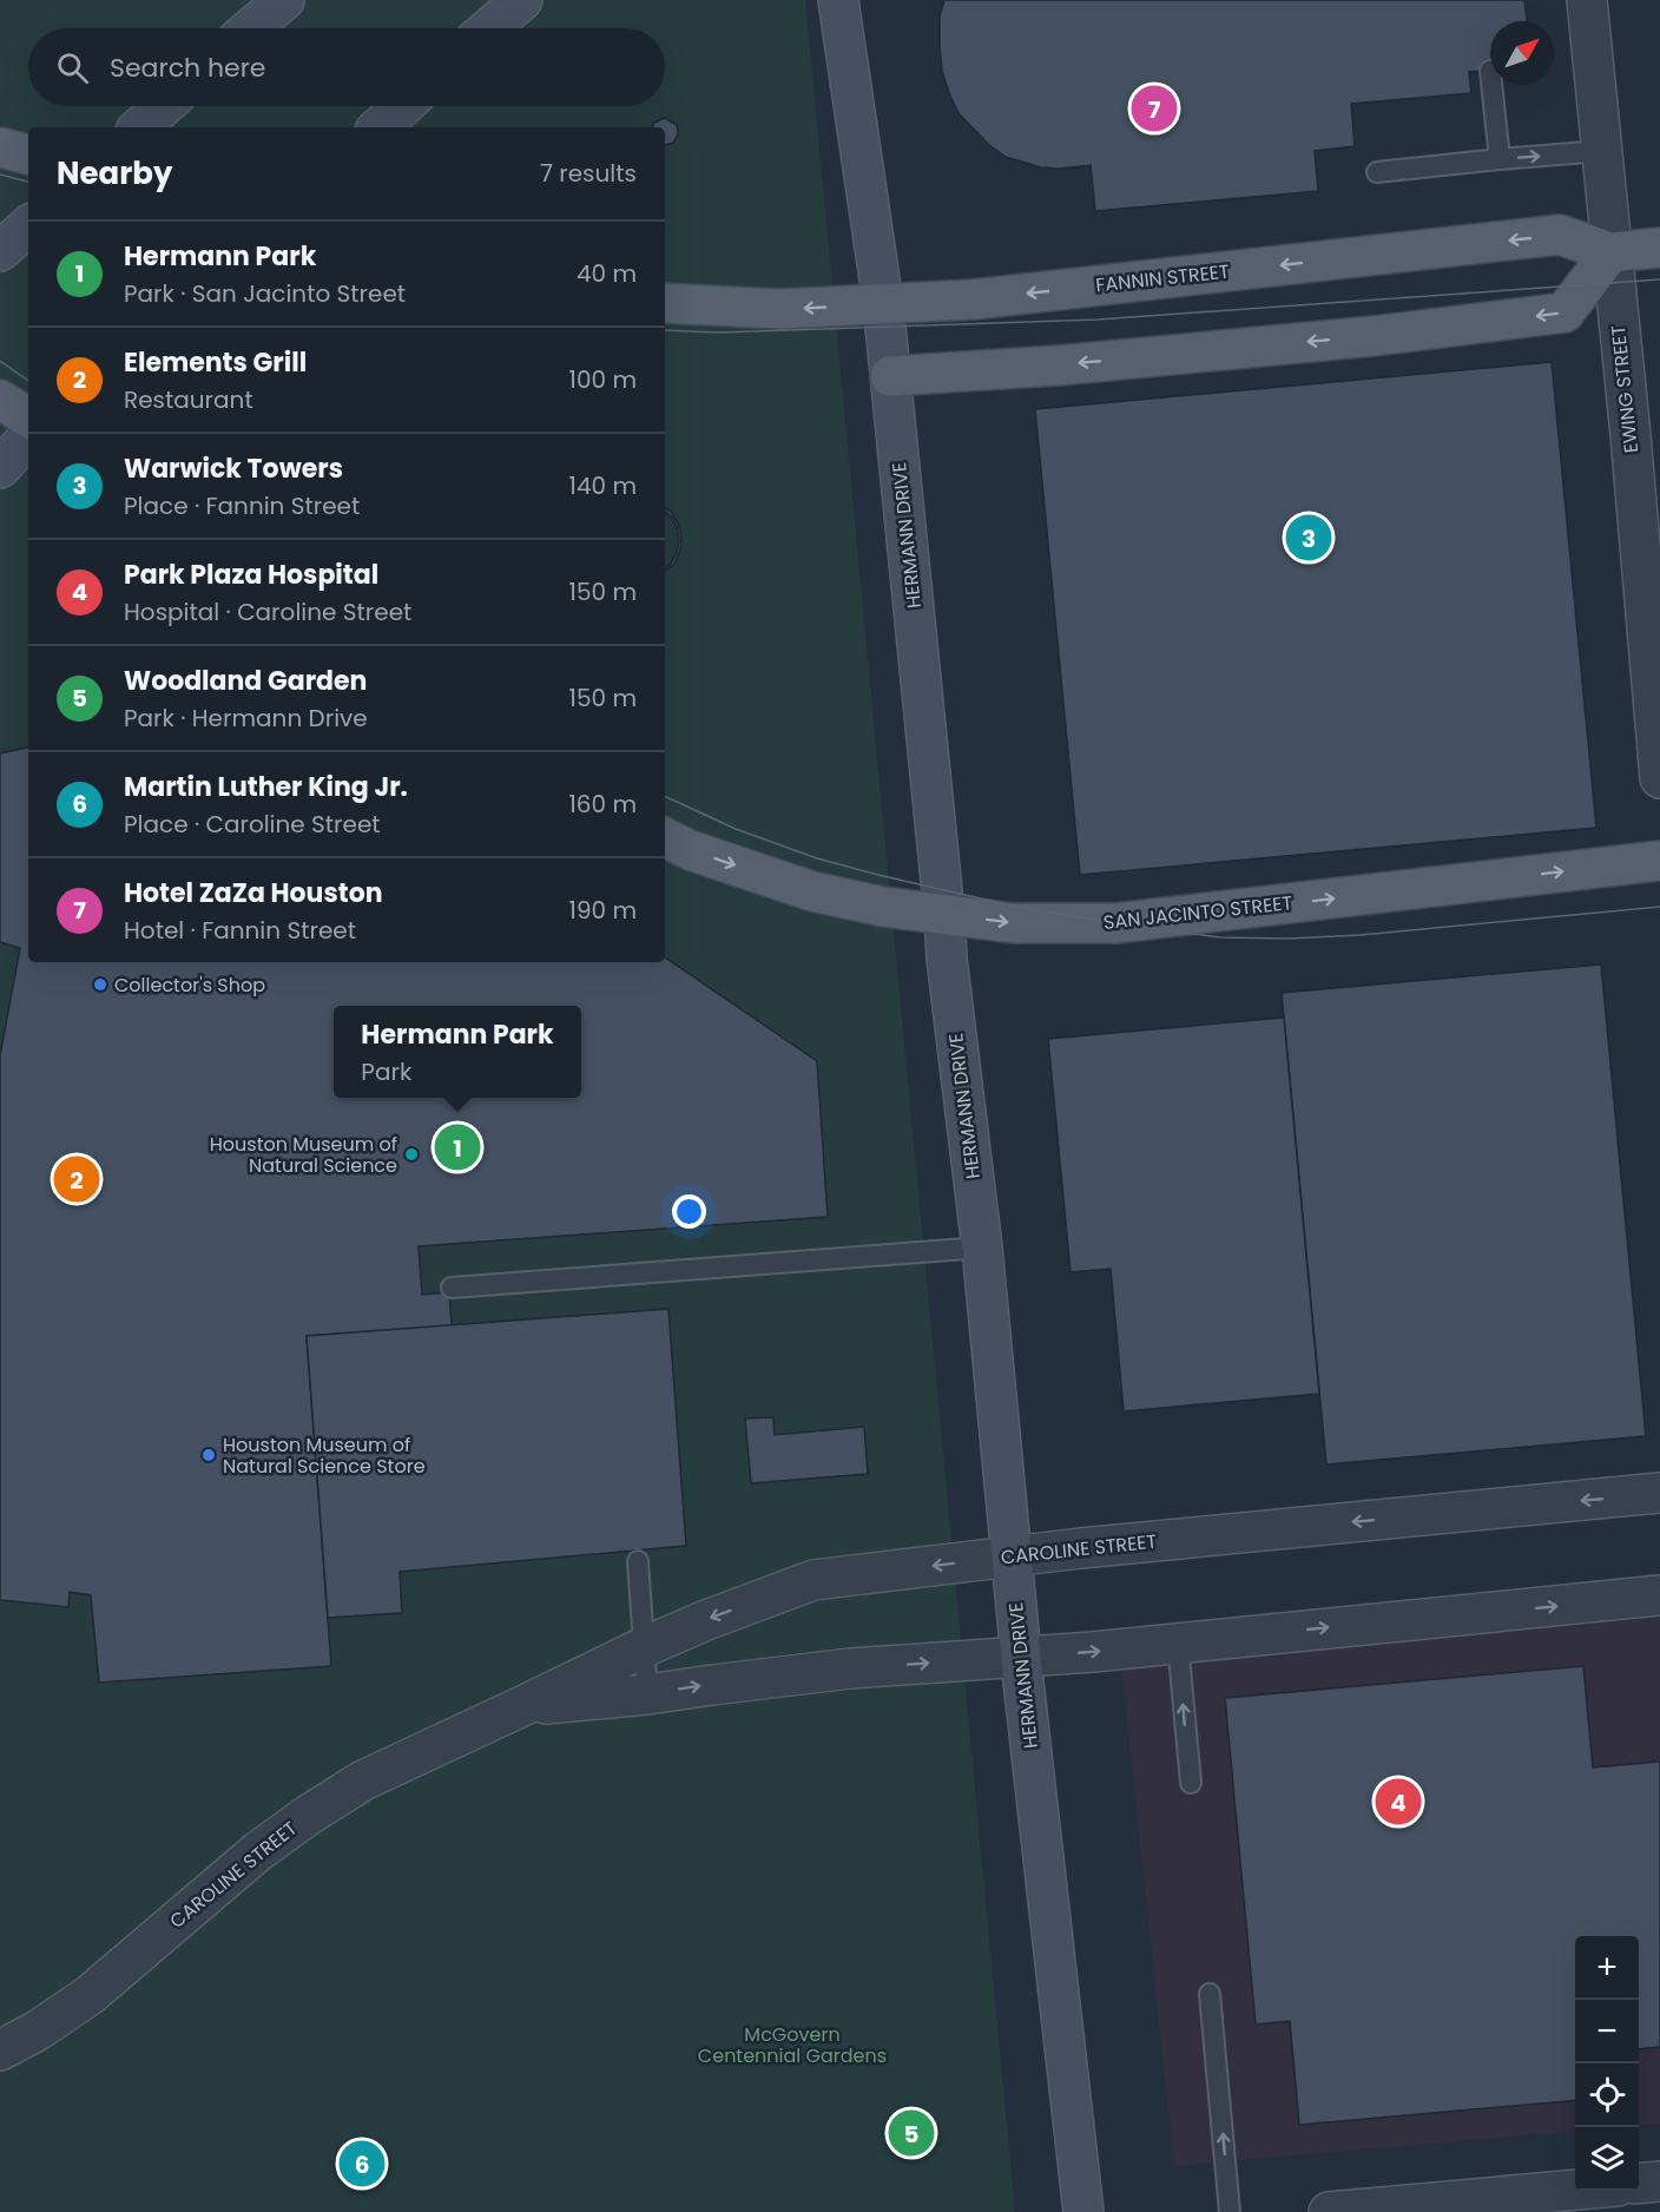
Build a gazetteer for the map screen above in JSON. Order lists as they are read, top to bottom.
{
  "streets": {
    "main road": ["FANNIN STREET", "SAN JACINTO STREET"],
    "street": ["EWING STREET", "HERMANN DRIVE", "CAROLINE STREET"]
  },
  "crossings": [
    ["FANNIN STREET", "EWING STREET"],
    ["FANNIN STREET", "HERMANN DRIVE"],
    ["HERMANN DRIVE", "SAN JACINTO STREET"],
    ["HERMANN DRIVE", "CAROLINE STREET"]
  ],
  "one_way": ["SAN JACINTO STREET"],
  "parks": ["McGovern Centennial Gardens"],
  "places": ["Collector's Shop", "Houston Museum of Natural Science", "Houston Museum of Natural Science Store"],
  "north": "top right",
  "page": {
    "search": "Search here",
    "pins": [
      "7",
      "3",
      "1",
      "2",
      "4",
      "5",
      "6"
    ],
    "heading": ["Nearby", "7 results"],
    "list": [
      {
        "mark": "1",
        "name": "Hermann Park",
        "note": "Park · San Jacinto Street",
        "value": "40 m"
      },
      {
        "mark": "2",
        "name": "Elements Grill",
        "note": "Restaurant",
        "value": "100 m"
      },
      {
        "mark": "3",
        "name": "Warwick Towers",
        "note": "Place · Fannin Street",
        "value": "140 m"
      },
      {
        "mark": "4",
        "name": "Park Plaza Hospital",
        "note": "Hospital · Caroline Street",
        "value": "150 m"
      },
      {
        "mark": "5",
        "name": "Woodland Garden",
        "note": "Park · Hermann Drive",
        "value": "150 m"
      },
      {
        "mark": "6",
        "name": "Martin Luther King Jr.",
        "note": "Place · Caroline Street",
        "value": "160 m"
      },
      {
        "mark": "7",
        "name": "Hotel ZaZa Houston",
        "note": "Hotel · Fannin Street",
        "value": "190 m"
      }
    ],
    "popup": ["Hermann Park", "Park"],
    "map_buttons": ["+", "−"]
  }
}
